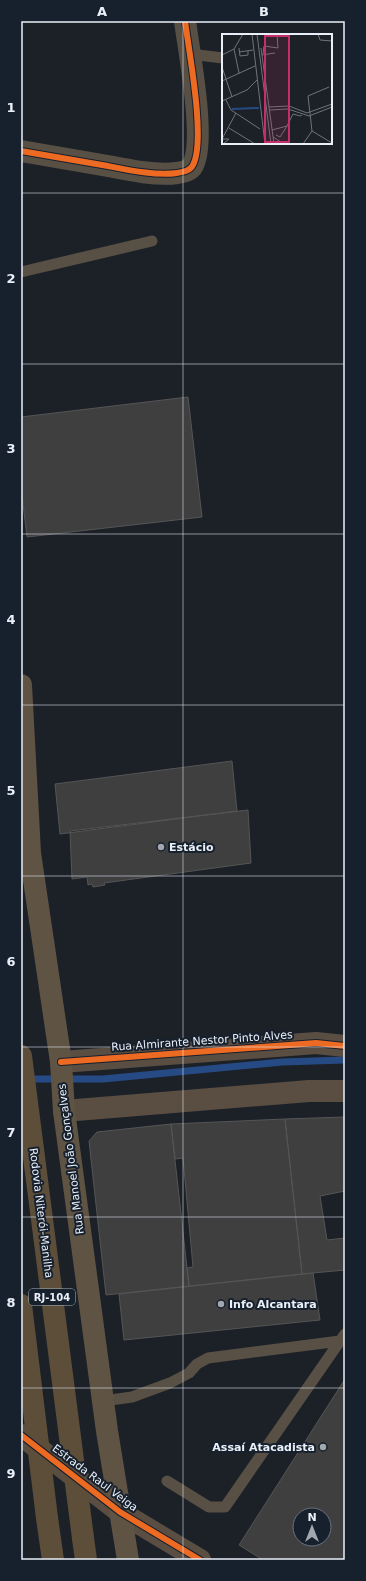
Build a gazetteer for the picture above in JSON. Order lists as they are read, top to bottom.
{
  "streets": {
    "highway": ["Rodovia Niterói-Manilha", "RJ-104"],
    "main road": ["Rua Manoel João Gonçalves"],
    "street": ["Rua Almirante Nestor Pinto Alves", "Estrada Raul Veiga"]
  },
  "crossings": [
    ["Rua Almirante Nestor Pinto Alves", "Rua Manoel João Gonçalves"],
    ["Rua Manoel João Gonçalves", "Estrada Raul Veiga"]
  ],
  "places": ["Estácio", "Info Alcantara", "Assaí Atacadista"],
  "north": "top",
  "grid": {
    "columns": ["A", "B"],
    "rows": [
      "1",
      "2",
      "3",
      "4",
      "5",
      "6",
      "7",
      "8",
      "9"
    ]
  }
}
